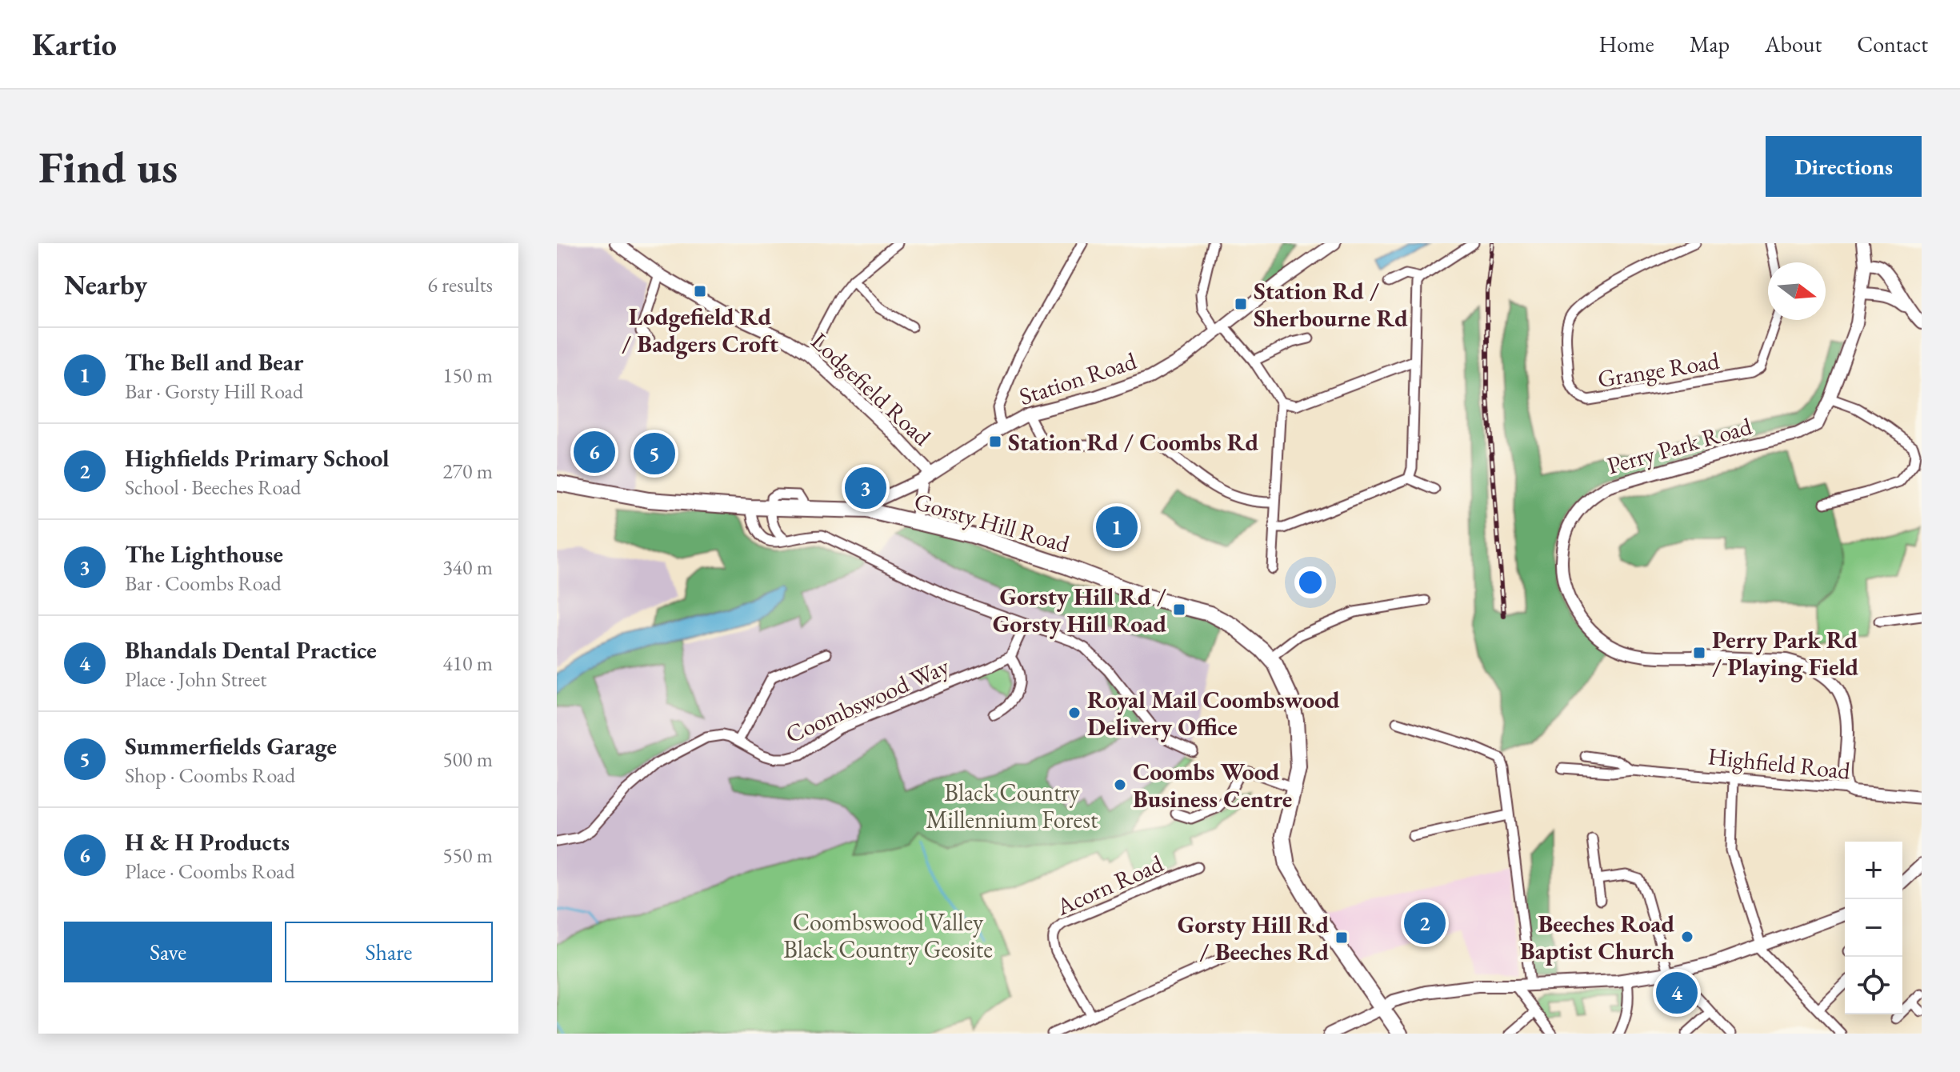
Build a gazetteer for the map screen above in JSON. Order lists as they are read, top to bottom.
{
  "streets": {
    "main road": ["Gorsty Hill Road"],
    "street": [
      "Grange Road",
      "Station Road",
      "Lodgefield Road",
      "Perry Park Road",
      "Coombswood Way",
      "Highfield Road",
      "Acorn Road"
    ]
  },
  "crossings": [
    ["Station Road", "Lodgefield Road"],
    ["Station Road", "Gorsty Hill Road"],
    ["Lodgefield Road", "Gorsty Hill Road"],
    ["Perry Park Road", "Highfield Road"]
  ],
  "parks": ["Black Country Millennium Forest", "Coombswood Valley Black Country Geosite"],
  "places": {
    "transit": [
      "Lodgefield Rd / Badgers Croft",
      "Station Rd / Sherbourne Rd",
      "Station Rd / Coombs Rd",
      "Gorsty Hill Rd / Gorsty Hill Road",
      "Perry Park Rd / Playing Field",
      "Gorsty Hill Rd / Beeches Rd"
    ],
    "other": ["Royal Mail Coombswood Delivery Office", "Coombs Wood Business Centre", "Beeches Road Baptist Church"]
  },
  "north": "right",
  "page": {
    "header": "Kartio",
    "nav": [
      "Home",
      "Map",
      "About",
      "Contact"
    ],
    "buttons": [
      "Directions",
      ["Save", "Share"]
    ],
    "title": "Find us",
    "heading": ["Nearby", "6 results"],
    "list": [
      {
        "mark": "1",
        "name": "The Bell and Bear",
        "note": "Bar · Gorsty Hill Road",
        "value": "150 m"
      },
      {
        "mark": "2",
        "name": "Highfields Primary School",
        "note": "School · Beeches Road",
        "value": "270 m"
      },
      {
        "mark": "3",
        "name": "The Lighthouse",
        "note": "Bar · Coombs Road",
        "value": "340 m"
      },
      {
        "mark": "4",
        "name": "Bhandals Dental Practice",
        "note": "Place · John Street",
        "value": "410 m"
      },
      {
        "mark": "5",
        "name": "Summerfields Garage",
        "note": "Shop · Coombs Road",
        "value": "500 m"
      },
      {
        "mark": "6",
        "name": "H & H Products",
        "note": "Place · Coombs Road",
        "value": "550 m"
      }
    ],
    "pins": [
      "6",
      "5",
      "3",
      "1",
      "2",
      "4"
    ],
    "map_buttons": ["+", "−"]
  }
}
